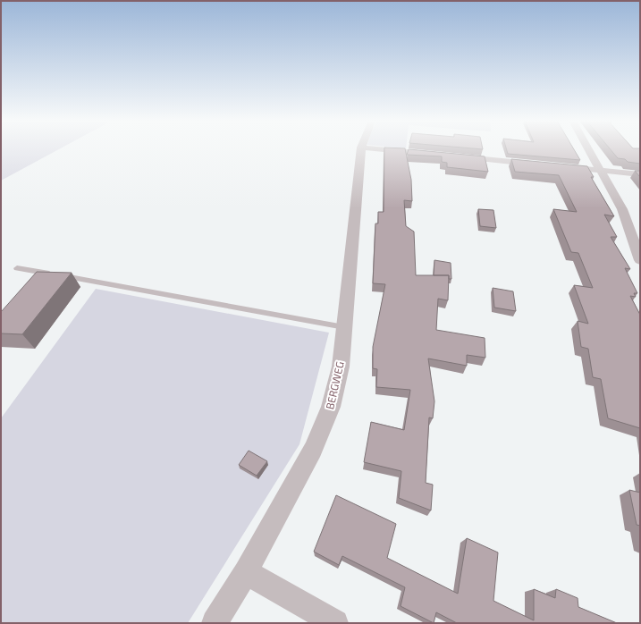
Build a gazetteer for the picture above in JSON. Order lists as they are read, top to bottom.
{
  "streets": {
    "street": ["BERGWEG"]
  }
}
